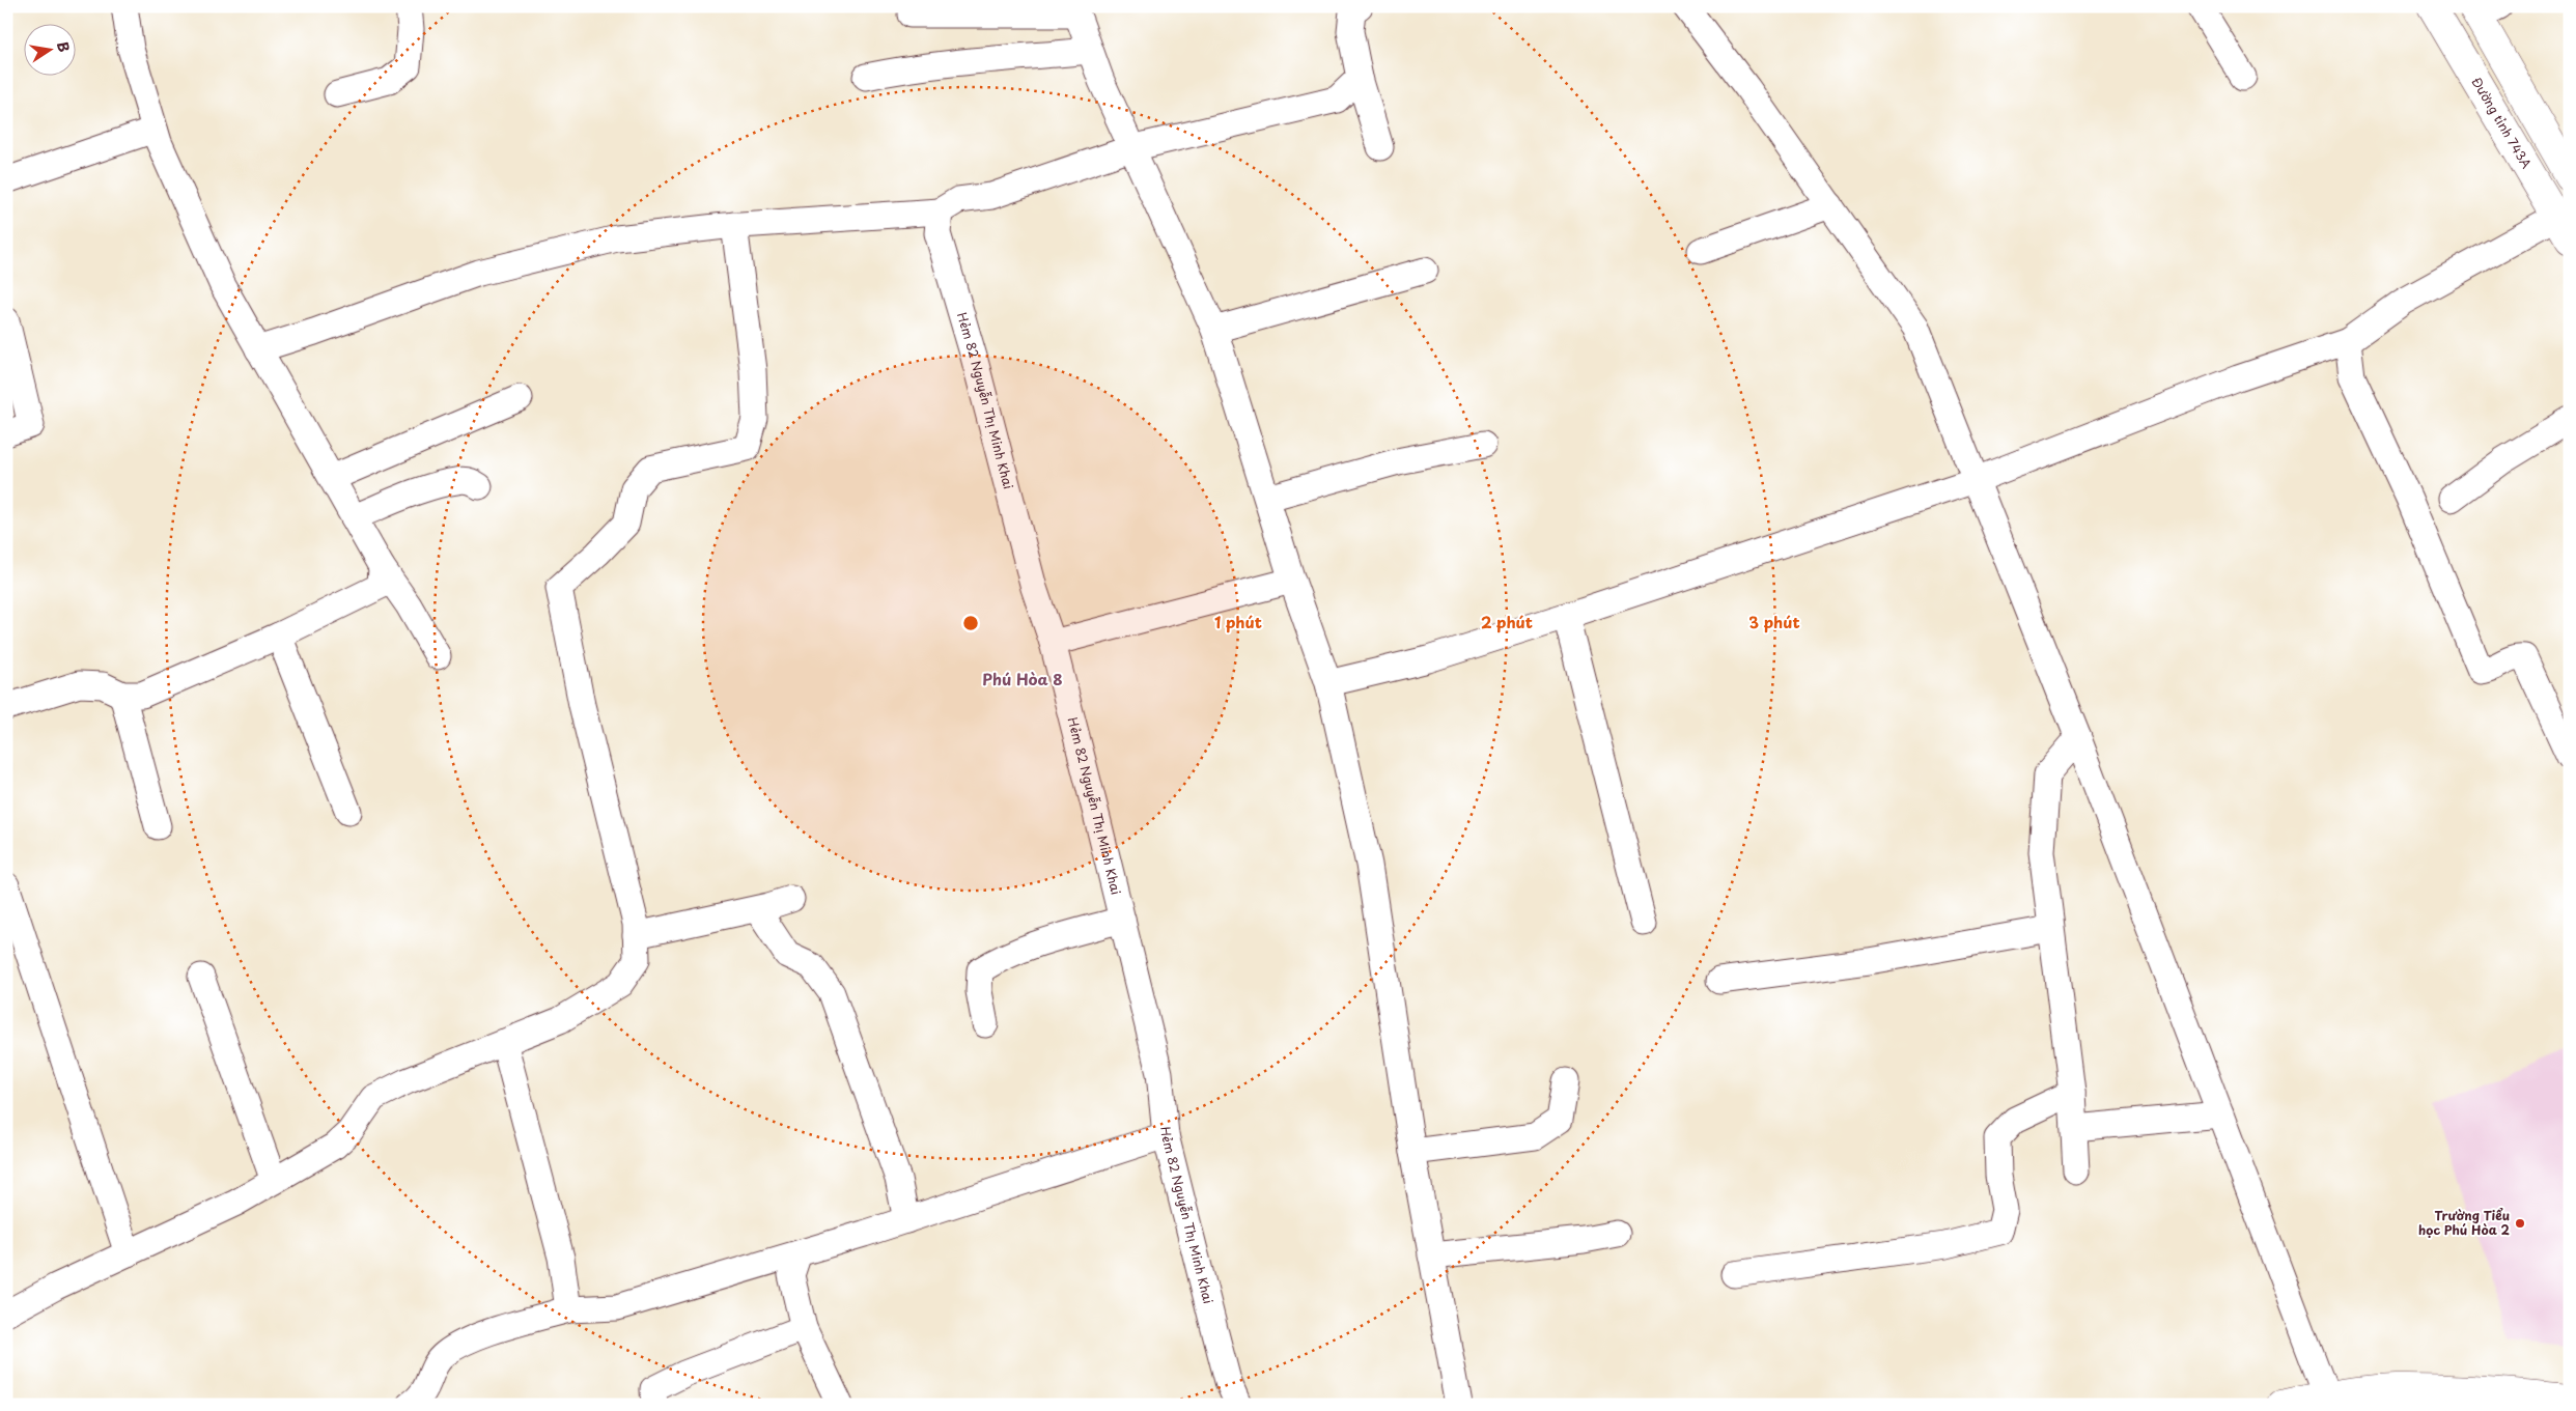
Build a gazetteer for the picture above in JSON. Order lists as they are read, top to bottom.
{
  "streets": {
    "main road": ["Đường tỉnh 743A"],
    "street": ["Hẻm 82 Nguyễn Thị Minh Khai"]
  },
  "districts": ["Phú Hòa 8"],
  "places": ["Trường Tiểu học Phú Hòa 2"],
  "north": "right",
  "rings": ["1 phút", "2 phút", "3 phút"]
}
